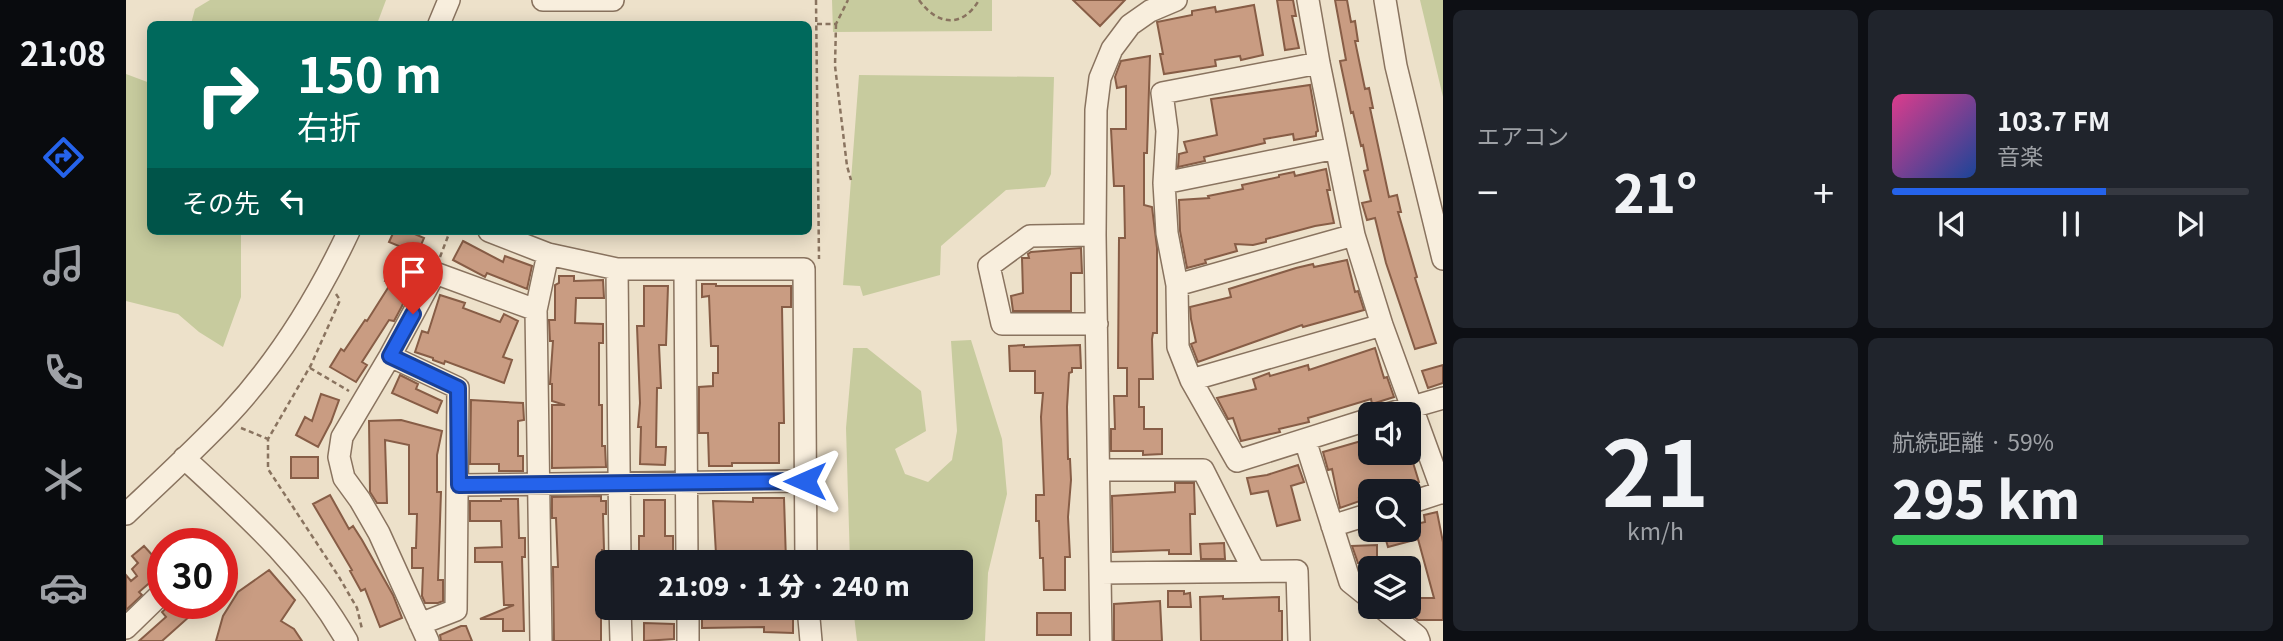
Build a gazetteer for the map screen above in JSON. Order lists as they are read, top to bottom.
{
  "page": {
    "tabs": "21:08",
    "tile": [
      "エアコン",
      ["21", "km/h"],
      ["航続距離 · 59%", "295 km"]
    ],
    "turn": ["150 m", "右折"],
    "song": ["103.7 FM", "音楽"],
    "heat": ["−", "21°", "+"],
    "then": "その先",
    "limit": "30",
    "trip": "21:09 · 1 分 · 240 m"
  }
}
